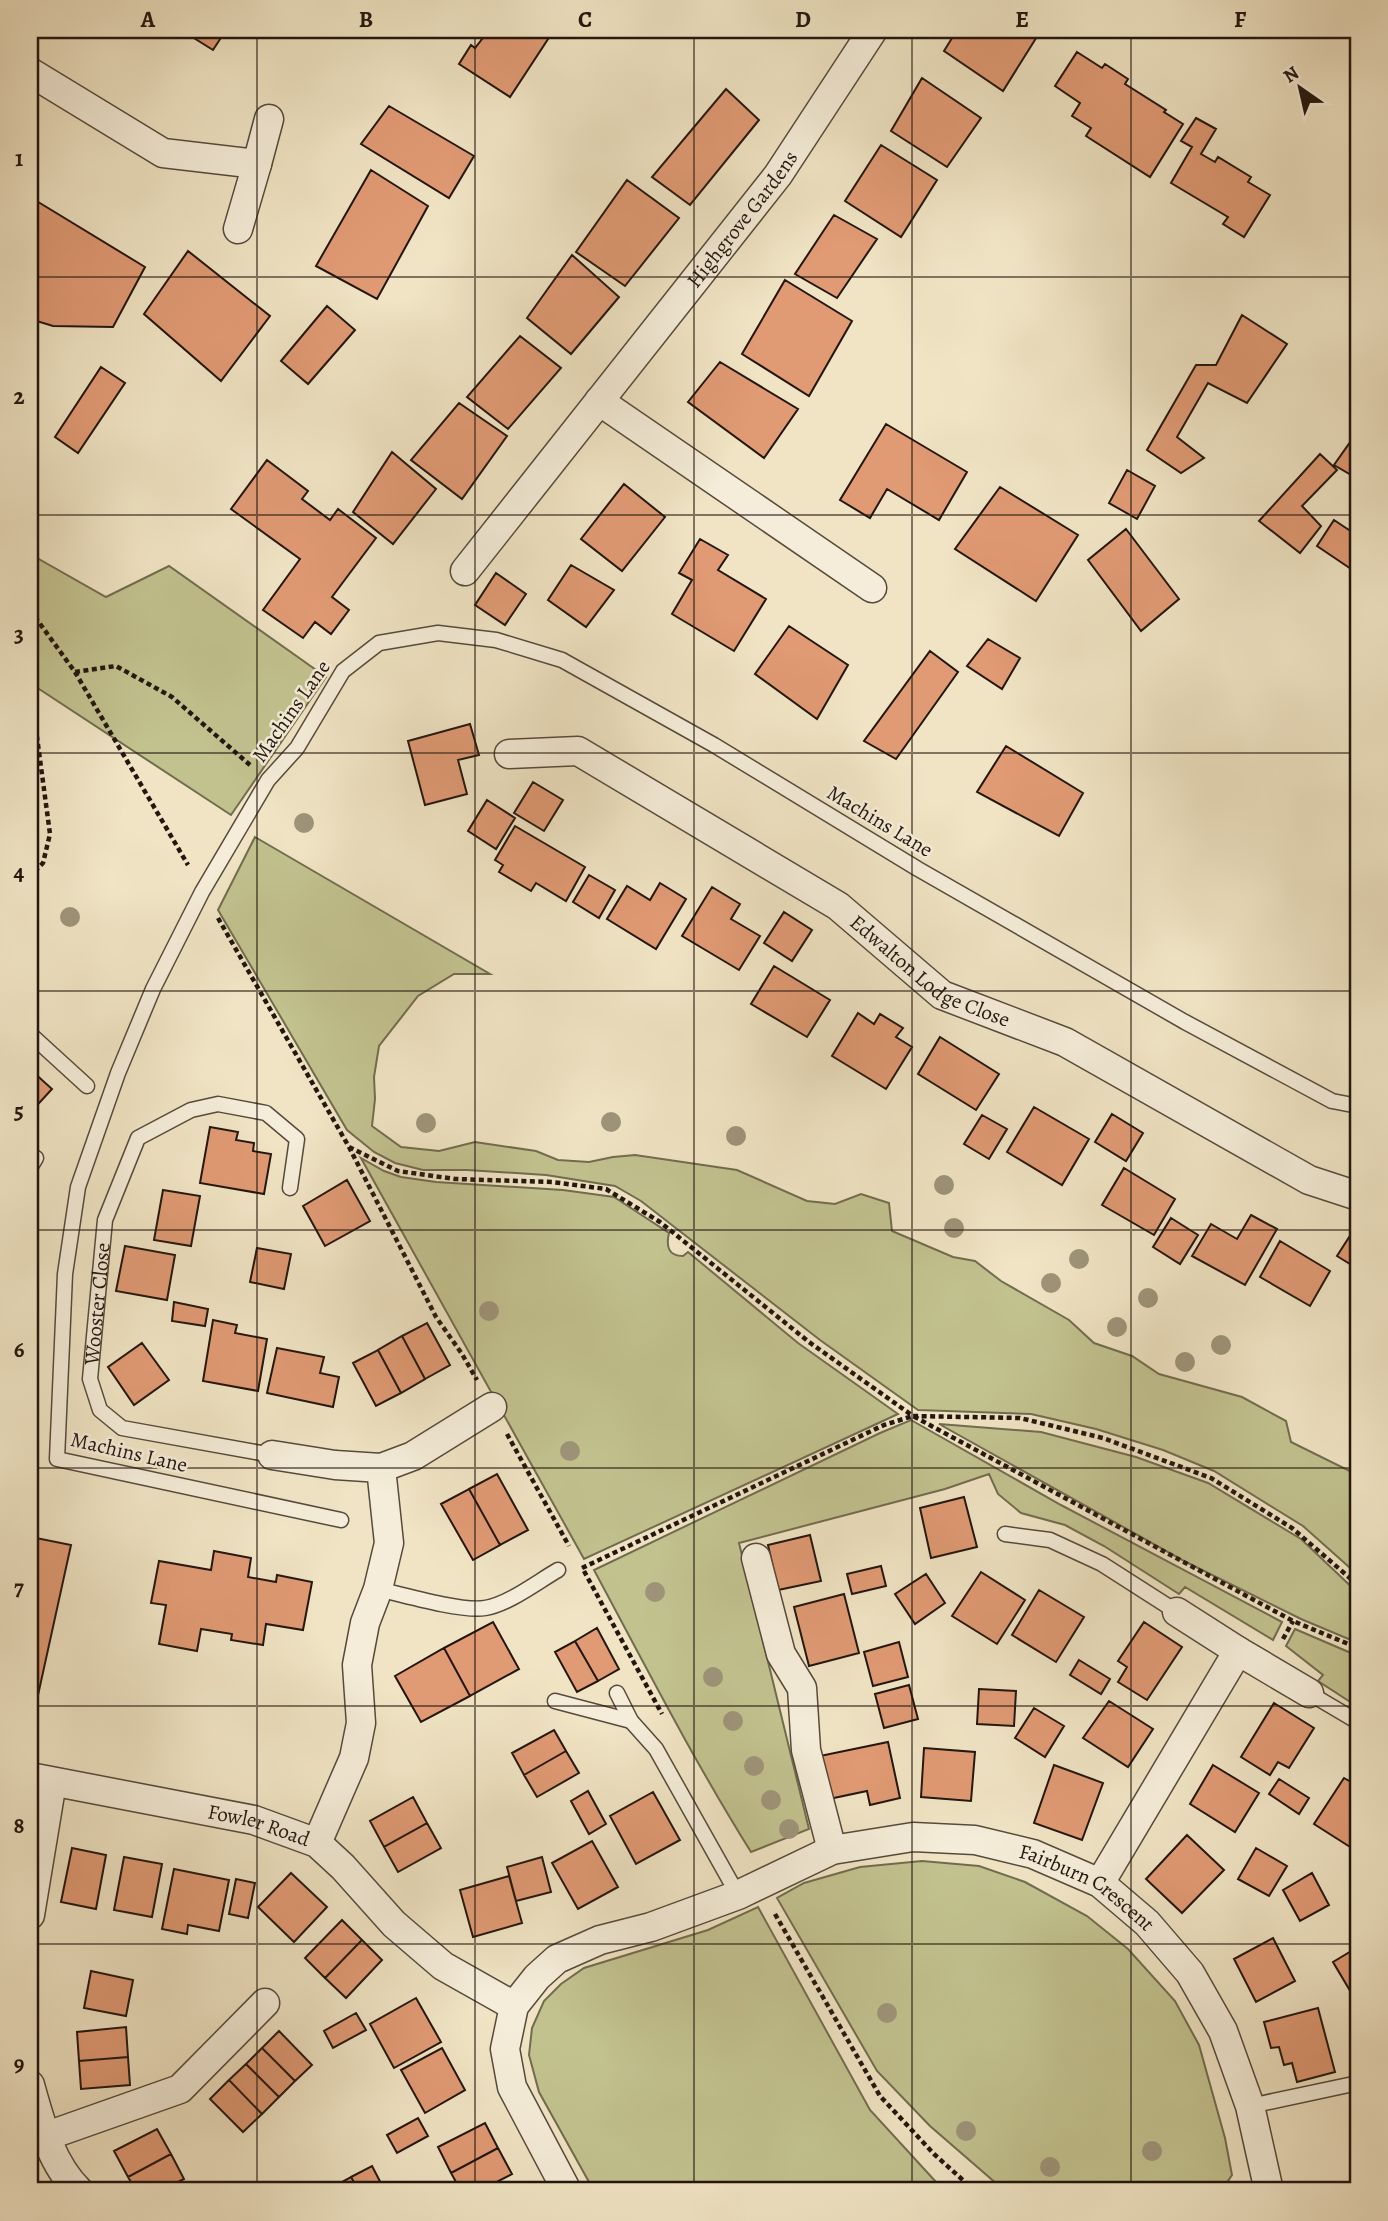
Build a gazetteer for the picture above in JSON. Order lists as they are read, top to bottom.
{
  "streets": {
    "street": [
      "Highgrove Gardens",
      "Edwalton Lodge Close",
      "Wooster Close",
      "Fowler Road",
      "Fairburn Crescent"
    ],
    "lane": ["Machins Lane"]
  },
  "crossings": [
    ["Fowler Road", "Fairburn Crescent"]
  ],
  "north": "top left",
  "grid": {
    "columns": [
      "A",
      "B",
      "C",
      "D",
      "E",
      "F"
    ],
    "rows": [
      "1",
      "2",
      "3",
      "4",
      "5",
      "6",
      "7",
      "8",
      "9"
    ]
  }
}
